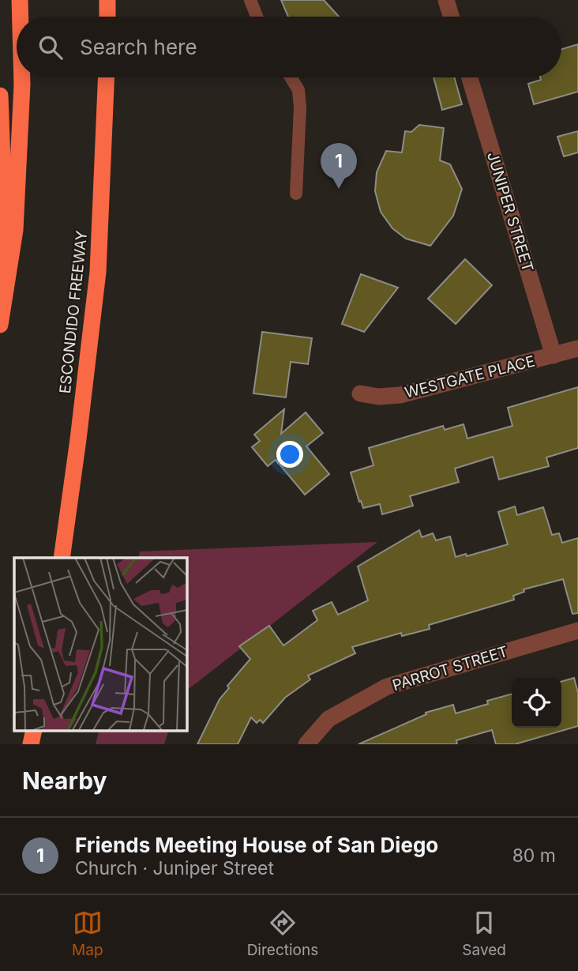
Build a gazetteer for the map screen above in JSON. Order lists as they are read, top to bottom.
{
  "streets": {
    "highway": ["ESCONDIDO FREEWAY"],
    "street": ["JUNIPER STREET", "WESTGATE PLACE", "PARROT STREET"]
  },
  "crossings": [
    ["JUNIPER STREET", "WESTGATE PLACE"]
  ],
  "page": {
    "search": "Search here",
    "pins": "1",
    "heading": "Nearby",
    "list": [
      {
        "mark": "1",
        "name": "Friends Meeting House of San Diego",
        "note": "Church · Juniper Street",
        "value": "80 m"
      }
    ],
    "nav": ["Map", "Directions", "Saved"]
  }
}
